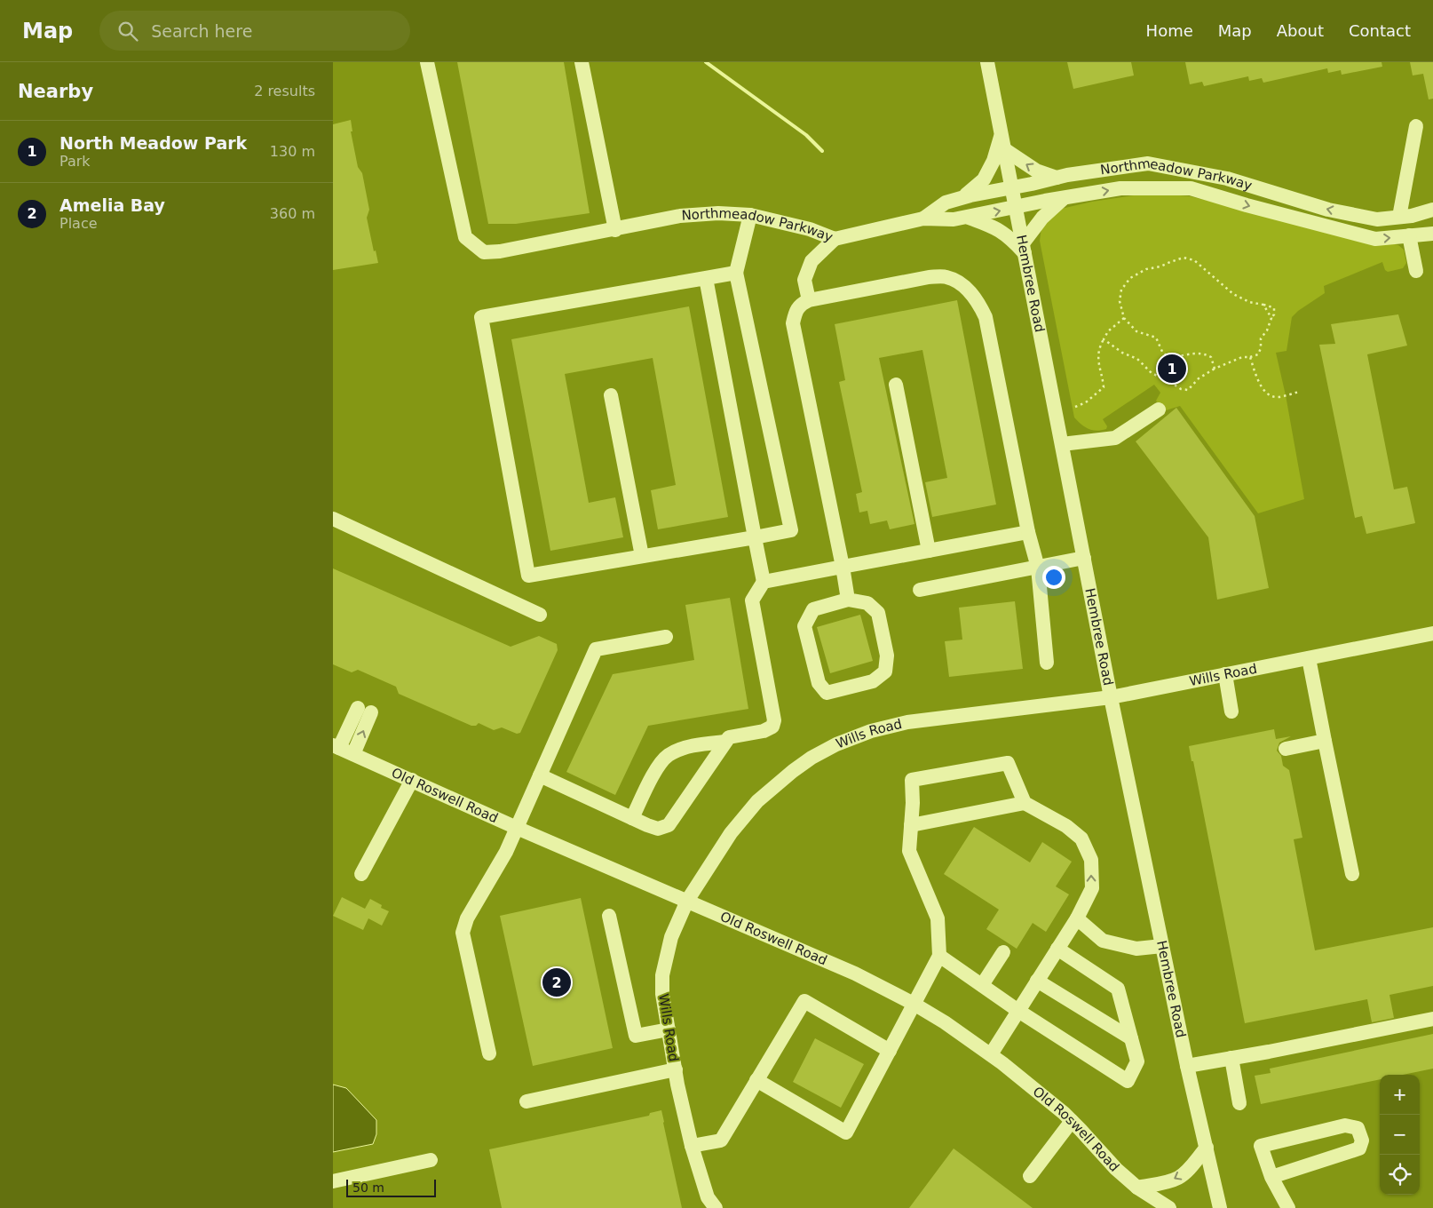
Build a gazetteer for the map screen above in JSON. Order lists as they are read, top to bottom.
{
  "streets": {
    "street": [
      "Northmeadow Parkway",
      "Hembree Road",
      "Wills Road",
      "Old Roswell Road"
    ]
  },
  "crossings": [
    ["Northmeadow Parkway", "Hembree Road"],
    ["Hembree Road", "Wills Road"],
    ["Wills Road", "Old Roswell Road"]
  ],
  "scale_bar": "50 m",
  "page": {
    "header": "Map",
    "search": "Search here",
    "nav": [
      "Home",
      "Map",
      "About",
      "Contact"
    ],
    "heading": ["Nearby", "2 results"],
    "list": [
      {
        "mark": "1",
        "name": "North Meadow Park",
        "note": "Park",
        "value": "130 m"
      },
      {
        "mark": "2",
        "name": "Amelia Bay",
        "note": "Place",
        "value": "360 m"
      }
    ],
    "pins": ["1", "2"],
    "map_buttons": ["+", "−"],
    "scale": "50 m"
  }
}
